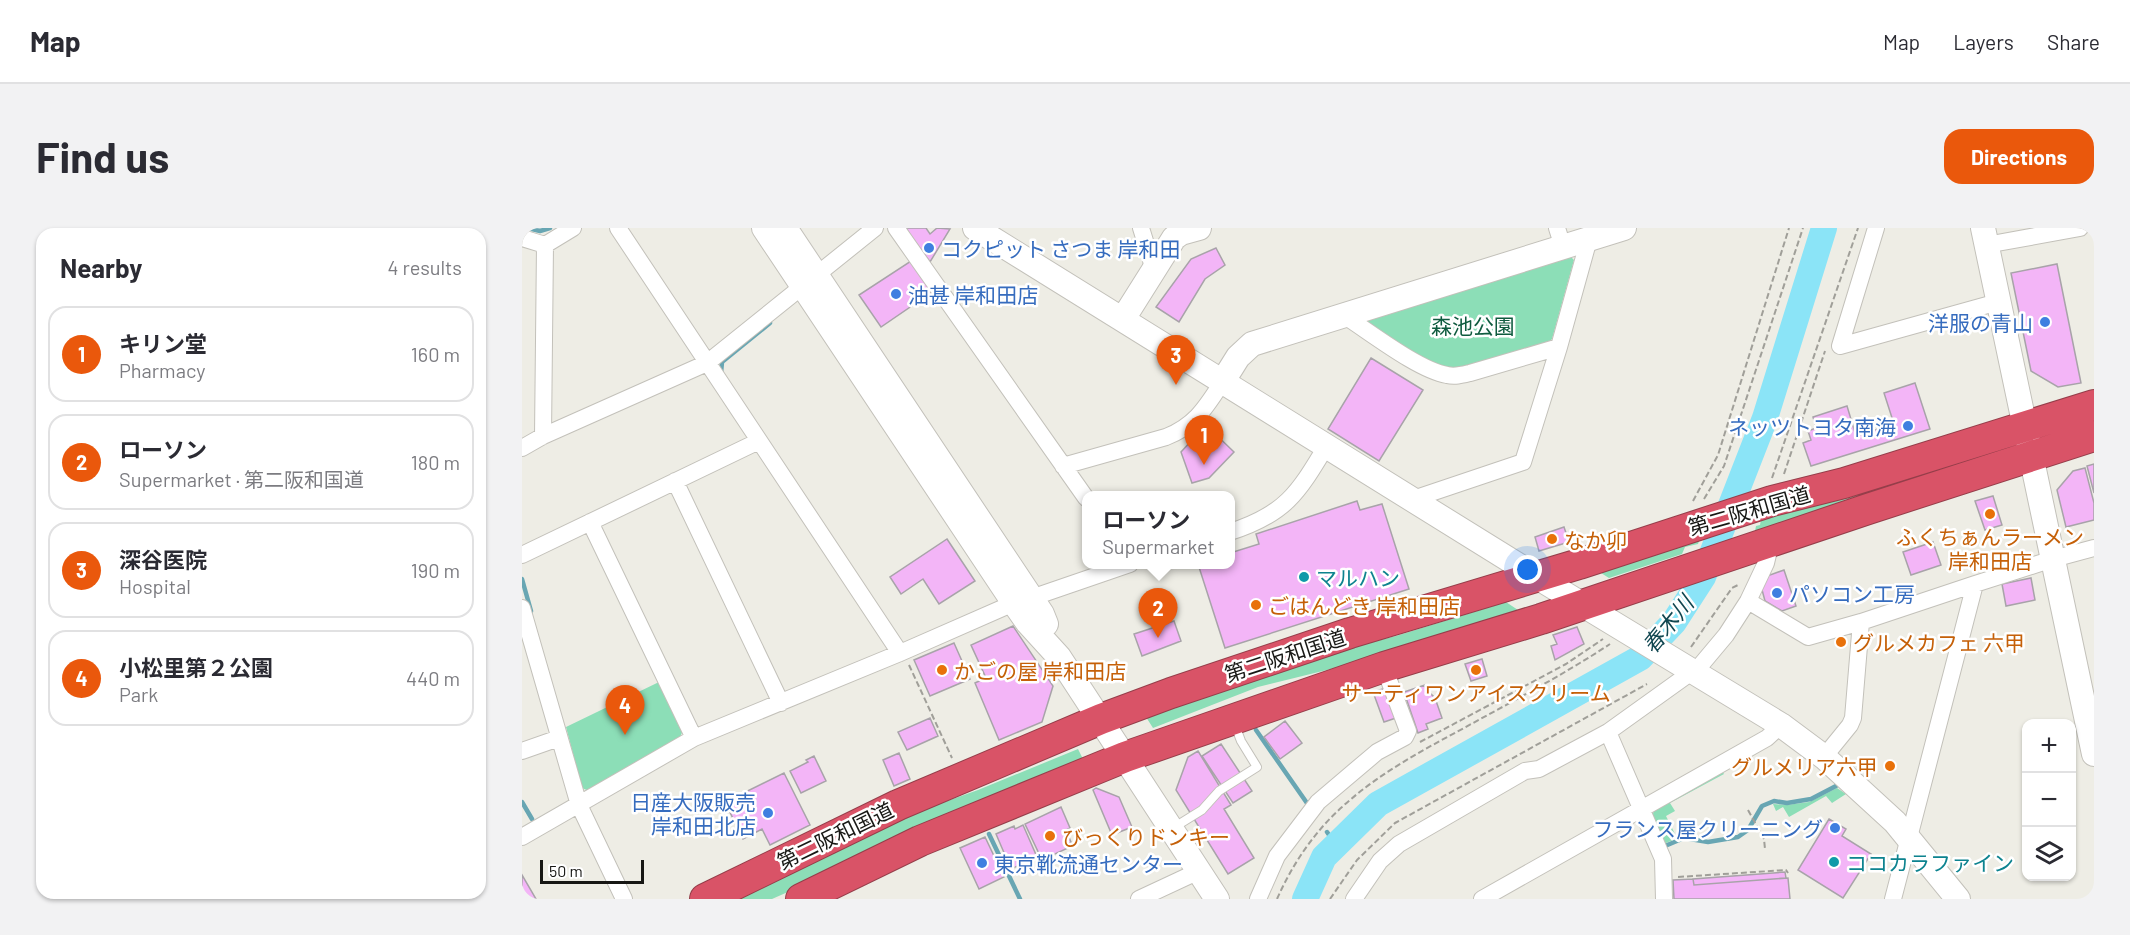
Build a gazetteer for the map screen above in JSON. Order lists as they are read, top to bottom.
{
  "streets": {
    "highway": ["第二阪和国道"]
  },
  "water": ["春木川"],
  "parks": ["森池公園"],
  "places": [
    "コクピット さつま 岸和田",
    "油甚 岸和田店",
    "洋服の青山",
    "ネッツトヨタ南海",
    "ふくちぁんラーメン 岸和田店",
    "なか卯",
    "マルハン",
    "パソコン工房",
    "ごはんどき 岸和田店",
    "グルメカフェ 六甲",
    "かごの屋 岸和田店",
    "サーティワンアイスクリーム",
    "グルメリア六甲",
    "日産大阪販売 岸和田北店",
    "フランス屋クリーニング",
    "びっくりドンキー",
    "ココカラファイン",
    "東京靴流通センター"
  ],
  "scale_bar": "50 m",
  "page": {
    "header": "Map",
    "nav": ["Map", "Layers", "Share"],
    "buttons": "Directions",
    "title": "Find us",
    "heading": ["Nearby", "4 results"],
    "list": [
      {
        "mark": "1",
        "name": "キリン堂",
        "note": "Pharmacy",
        "value": "160 m"
      },
      {
        "mark": "2",
        "name": "ローソン",
        "note": "Supermarket · 第二阪和国道",
        "value": "180 m"
      },
      {
        "mark": "3",
        "name": "深谷医院",
        "note": "Hospital",
        "value": "190 m"
      },
      {
        "mark": "4",
        "name": "小松里第２公園",
        "note": "Park",
        "value": "440 m"
      }
    ],
    "pins": [
      "3",
      "1",
      "2",
      "4"
    ],
    "popup": ["ローソン", "Supermarket"],
    "map_buttons": ["+", "−"],
    "scale": "50 m"
  }
}
